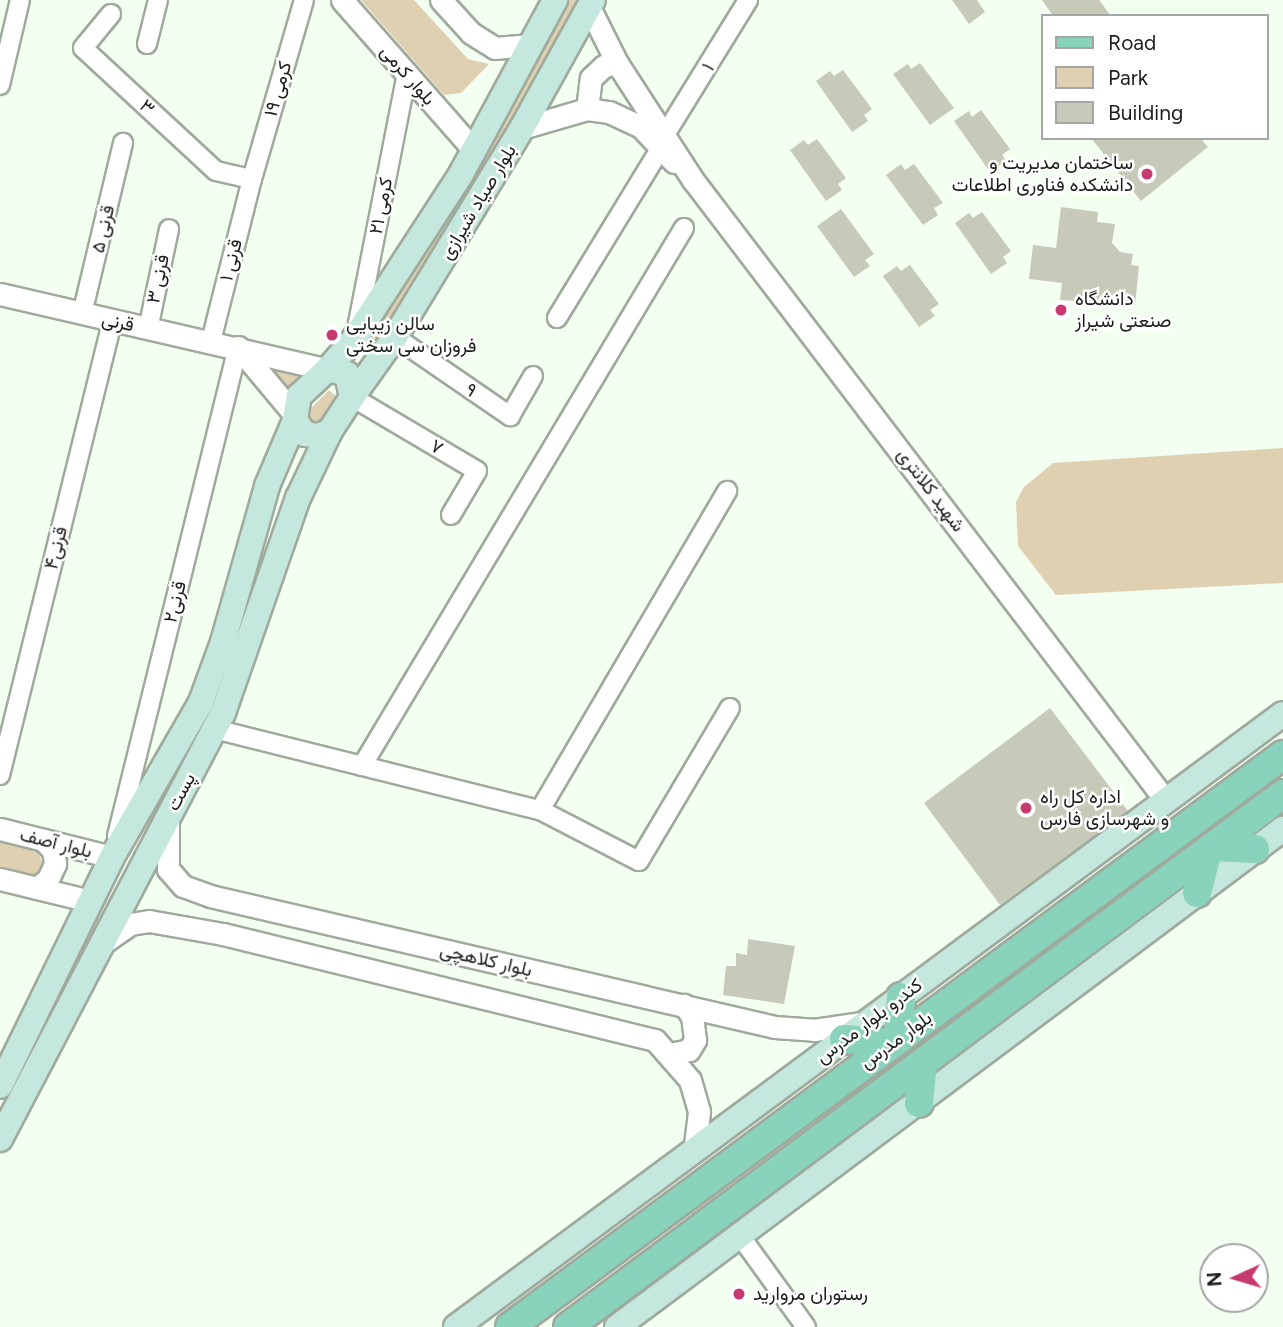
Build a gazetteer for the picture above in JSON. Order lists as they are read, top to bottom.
{
  "streets": {
    "main road": [
      "بلوار صیاد شیرازی",
      "پست",
      "کندرو بلوار مدرس",
      "بلوار مدرس"
    ],
    "street": [
      "۱",
      "بلوار کرمی",
      "کرمی ۱۹",
      "۳",
      "کرمی ۲۱",
      "قرنی ۵",
      "قرنی ۱",
      "قرنی ۳",
      "قرنی",
      "۹",
      "۷",
      "شهید کلانتری",
      "قرنی۴",
      "قرنی۲",
      "بلوار آصف",
      "بلوار کلاهچی"
    ]
  },
  "crossings": [
    ["۱", "شهید کلانتری"],
    ["بلوار کرمی", "بلوار صیاد شیرازی"],
    ["بلوار کرمی", "کرمی ۲۱"],
    ["کرمی ۱۹", "۳"],
    ["کرمی ۱۹", "قرنی ۱"],
    ["۳", "قرنی ۱"],
    ["بلوار صیاد شیرازی", "کرمی ۲۱"],
    ["بلوار صیاد شیرازی", "قرنی"],
    ["بلوار صیاد شیرازی", "۹"],
    ["بلوار صیاد شیرازی", "۷"],
    ["بلوار صیاد شیرازی", "پست"],
    ["قرنی ۵", "قرنی"],
    ["قرنی ۱", "قرنی"],
    ["قرنی ۳", "قرنی"],
    ["قرنی", "۷"],
    ["قرنی", "قرنی۴"],
    ["قرنی", "قرنی۲"],
    ["قرنی", "پست"],
    ["۷", "پست"],
    ["شهید کلانتری", "کندرو بلوار مدرس"],
    ["قرنی۲", "پست"],
    ["قرنی۲", "بلوار آصف"],
    ["پست", "بلوار آصف"],
    ["پست", "بلوار کلاهچی"],
    ["بلوار کلاهچی", "کندرو بلوار مدرس"]
  ],
  "places": [
    "ساختمان مدیریت و دانشکده فناوری اطلاعات",
    "دانشگاه صنعتی شیراز",
    "سالن زیبایی فروزان سی سختی",
    "اداره کل راه و شهرسازی فارس",
    "رستوران مروارید"
  ],
  "legend": ["Road", "Park", "Building"],
  "north": "left"
}
